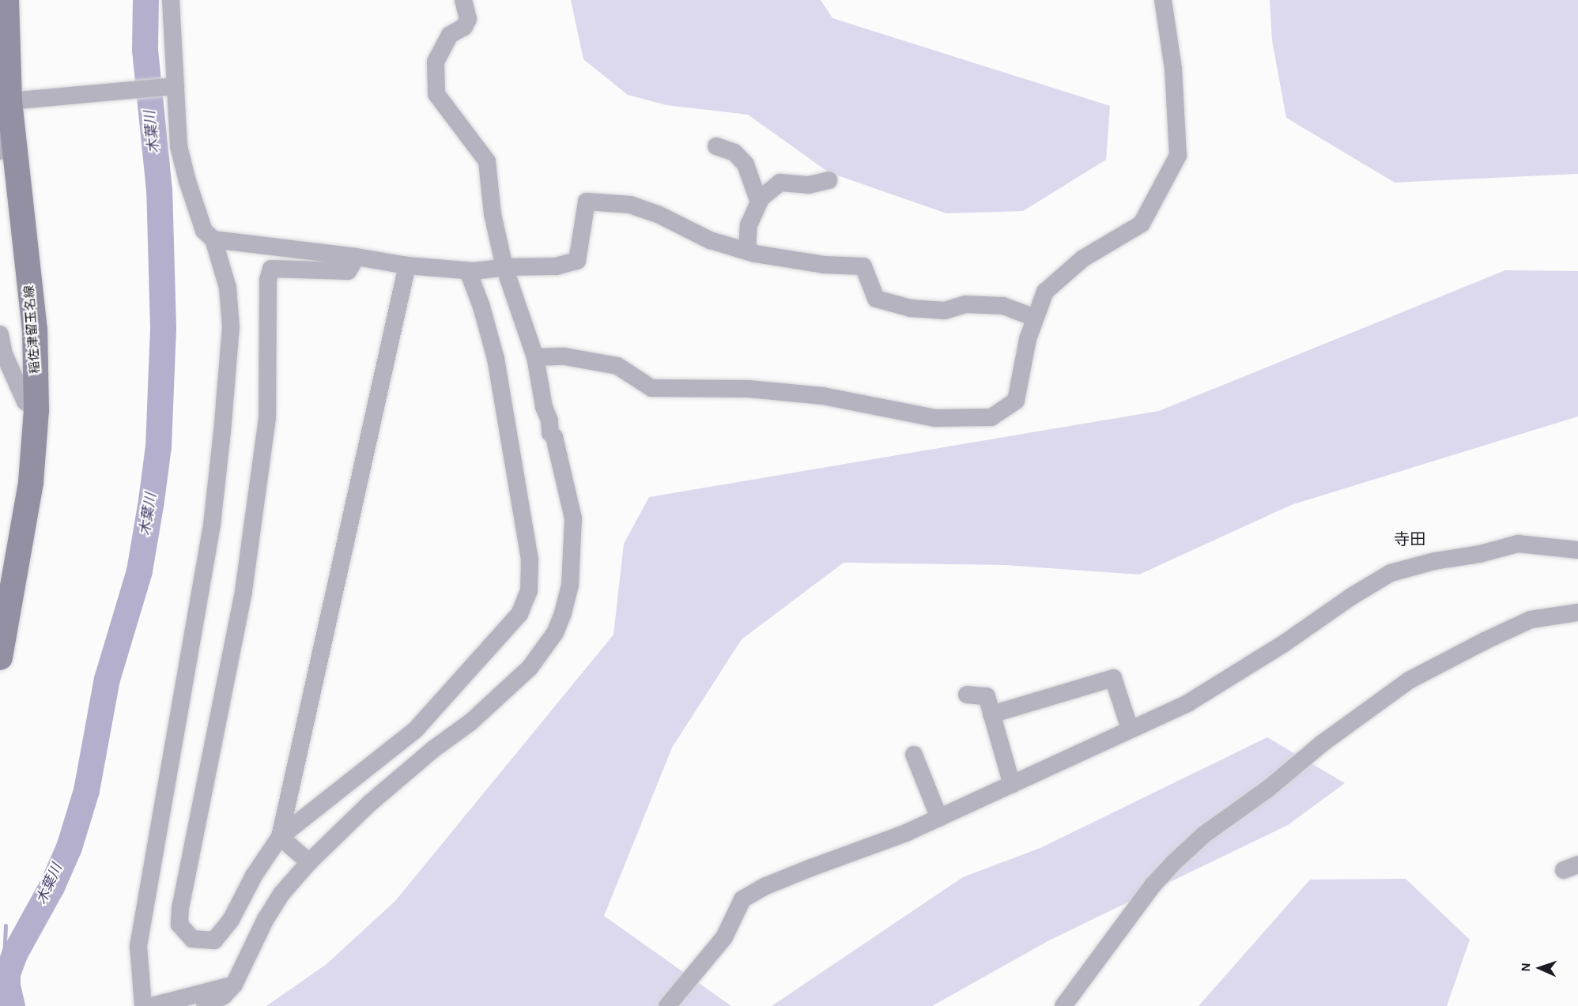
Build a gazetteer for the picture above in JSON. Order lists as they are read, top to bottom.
{
  "streets": {
    "main road": ["稲佐津留玉名線"]
  },
  "districts": ["寺田"],
  "water": ["木葉川"],
  "north": "left"
}
